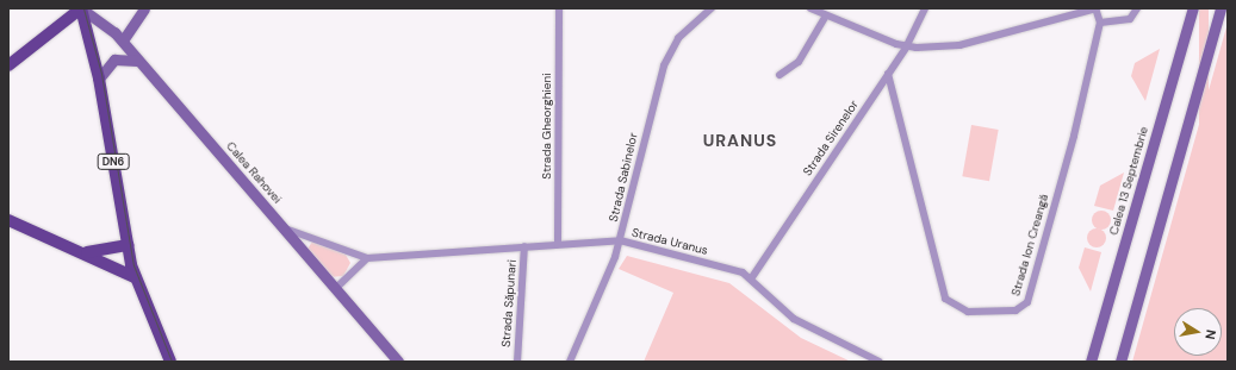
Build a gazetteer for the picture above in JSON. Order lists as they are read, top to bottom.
{
  "streets": {
    "main road": ["DN6", "Calea Rahovei", "Calea 13 Septembrie"],
    "street": [
      "Strada Gheorghieni",
      "Strada Sirenelor",
      "Strada Sabinelor",
      "Strada Uranus",
      "Strada Ion Creangă",
      "Strada Săpunari"
    ]
  },
  "crossings": [
    ["Strada Gheorghieni", "Strada Uranus"],
    ["Strada Sirenelor", "Strada Uranus"],
    ["Strada Sirenelor", "Strada Ion Creangă"],
    ["DN6", "Calea Rahovei"],
    ["Calea Rahovei", "Strada Uranus"],
    ["Strada Sabinelor", "Strada Uranus"],
    ["Strada Uranus", "Strada Săpunari"]
  ],
  "districts": ["URANUS"],
  "north": "right"
}
